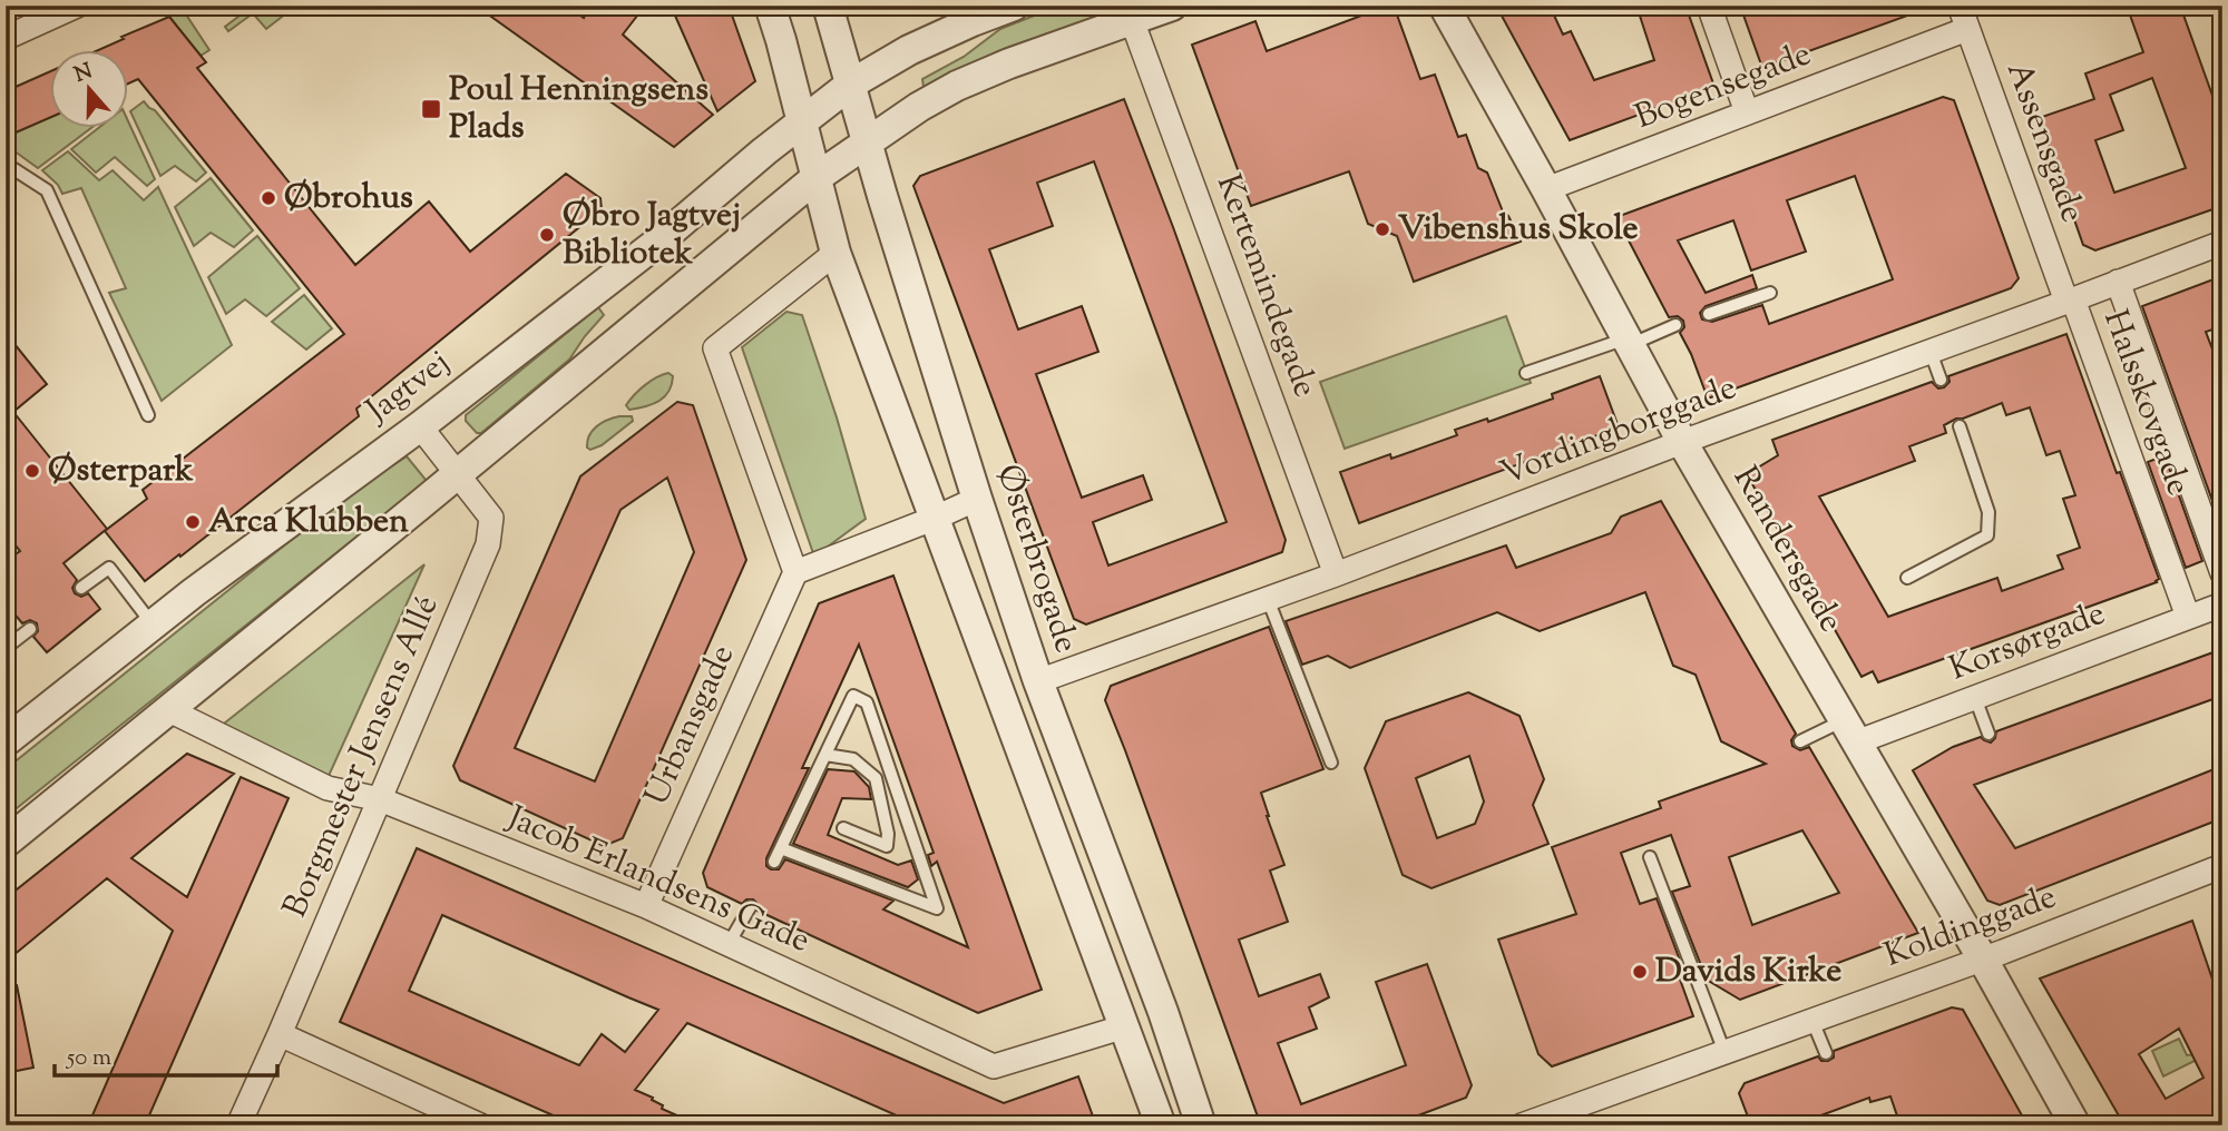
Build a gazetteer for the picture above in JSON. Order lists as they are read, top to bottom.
{
  "streets": {
    "street": [
      "Bogensegade",
      "Assensgade",
      "Kertemindegade",
      "Jagtvej",
      "Halsskovgade",
      "Vordingborggade",
      "Randersgade",
      "Østerbrogade",
      "Korsørgade",
      "Urbansgade",
      "Borgmester Jensens Allé",
      "Jacob Erlandsens Gade",
      "Koldinggade"
    ]
  },
  "crossings": [
    ["Bogensegade", "Assensgade"],
    ["Bogensegade", "Randersgade"],
    ["Assensgade", "Halsskovgade"],
    ["Assensgade", "Vordingborggade"],
    ["Kertemindegade", "Vordingborggade"],
    ["Jagtvej", "Østerbrogade"],
    ["Jagtvej", "Borgmester Jensens Allé"],
    ["Halsskovgade", "Vordingborggade"],
    ["Halsskovgade", "Korsørgade"],
    ["Vordingborggade", "Randersgade"],
    ["Vordingborggade", "Østerbrogade"],
    ["Randersgade", "Korsørgade"],
    ["Randersgade", "Koldinggade"],
    ["Urbansgade", "Jacob Erlandsens Gade"],
    ["Borgmester Jensens Allé", "Jacob Erlandsens Gade"]
  ],
  "places": {
    "transit": ["Poul Henningsens Plads"],
    "other": [
      "Øbrohus",
      "Vibenshus Skole",
      "Øbro Jagtvej Bibliotek",
      "Østerpark",
      "Arca Klubben",
      "Davids Kirke"
    ]
  },
  "scale_bar": "50 m",
  "north": "top"
}
